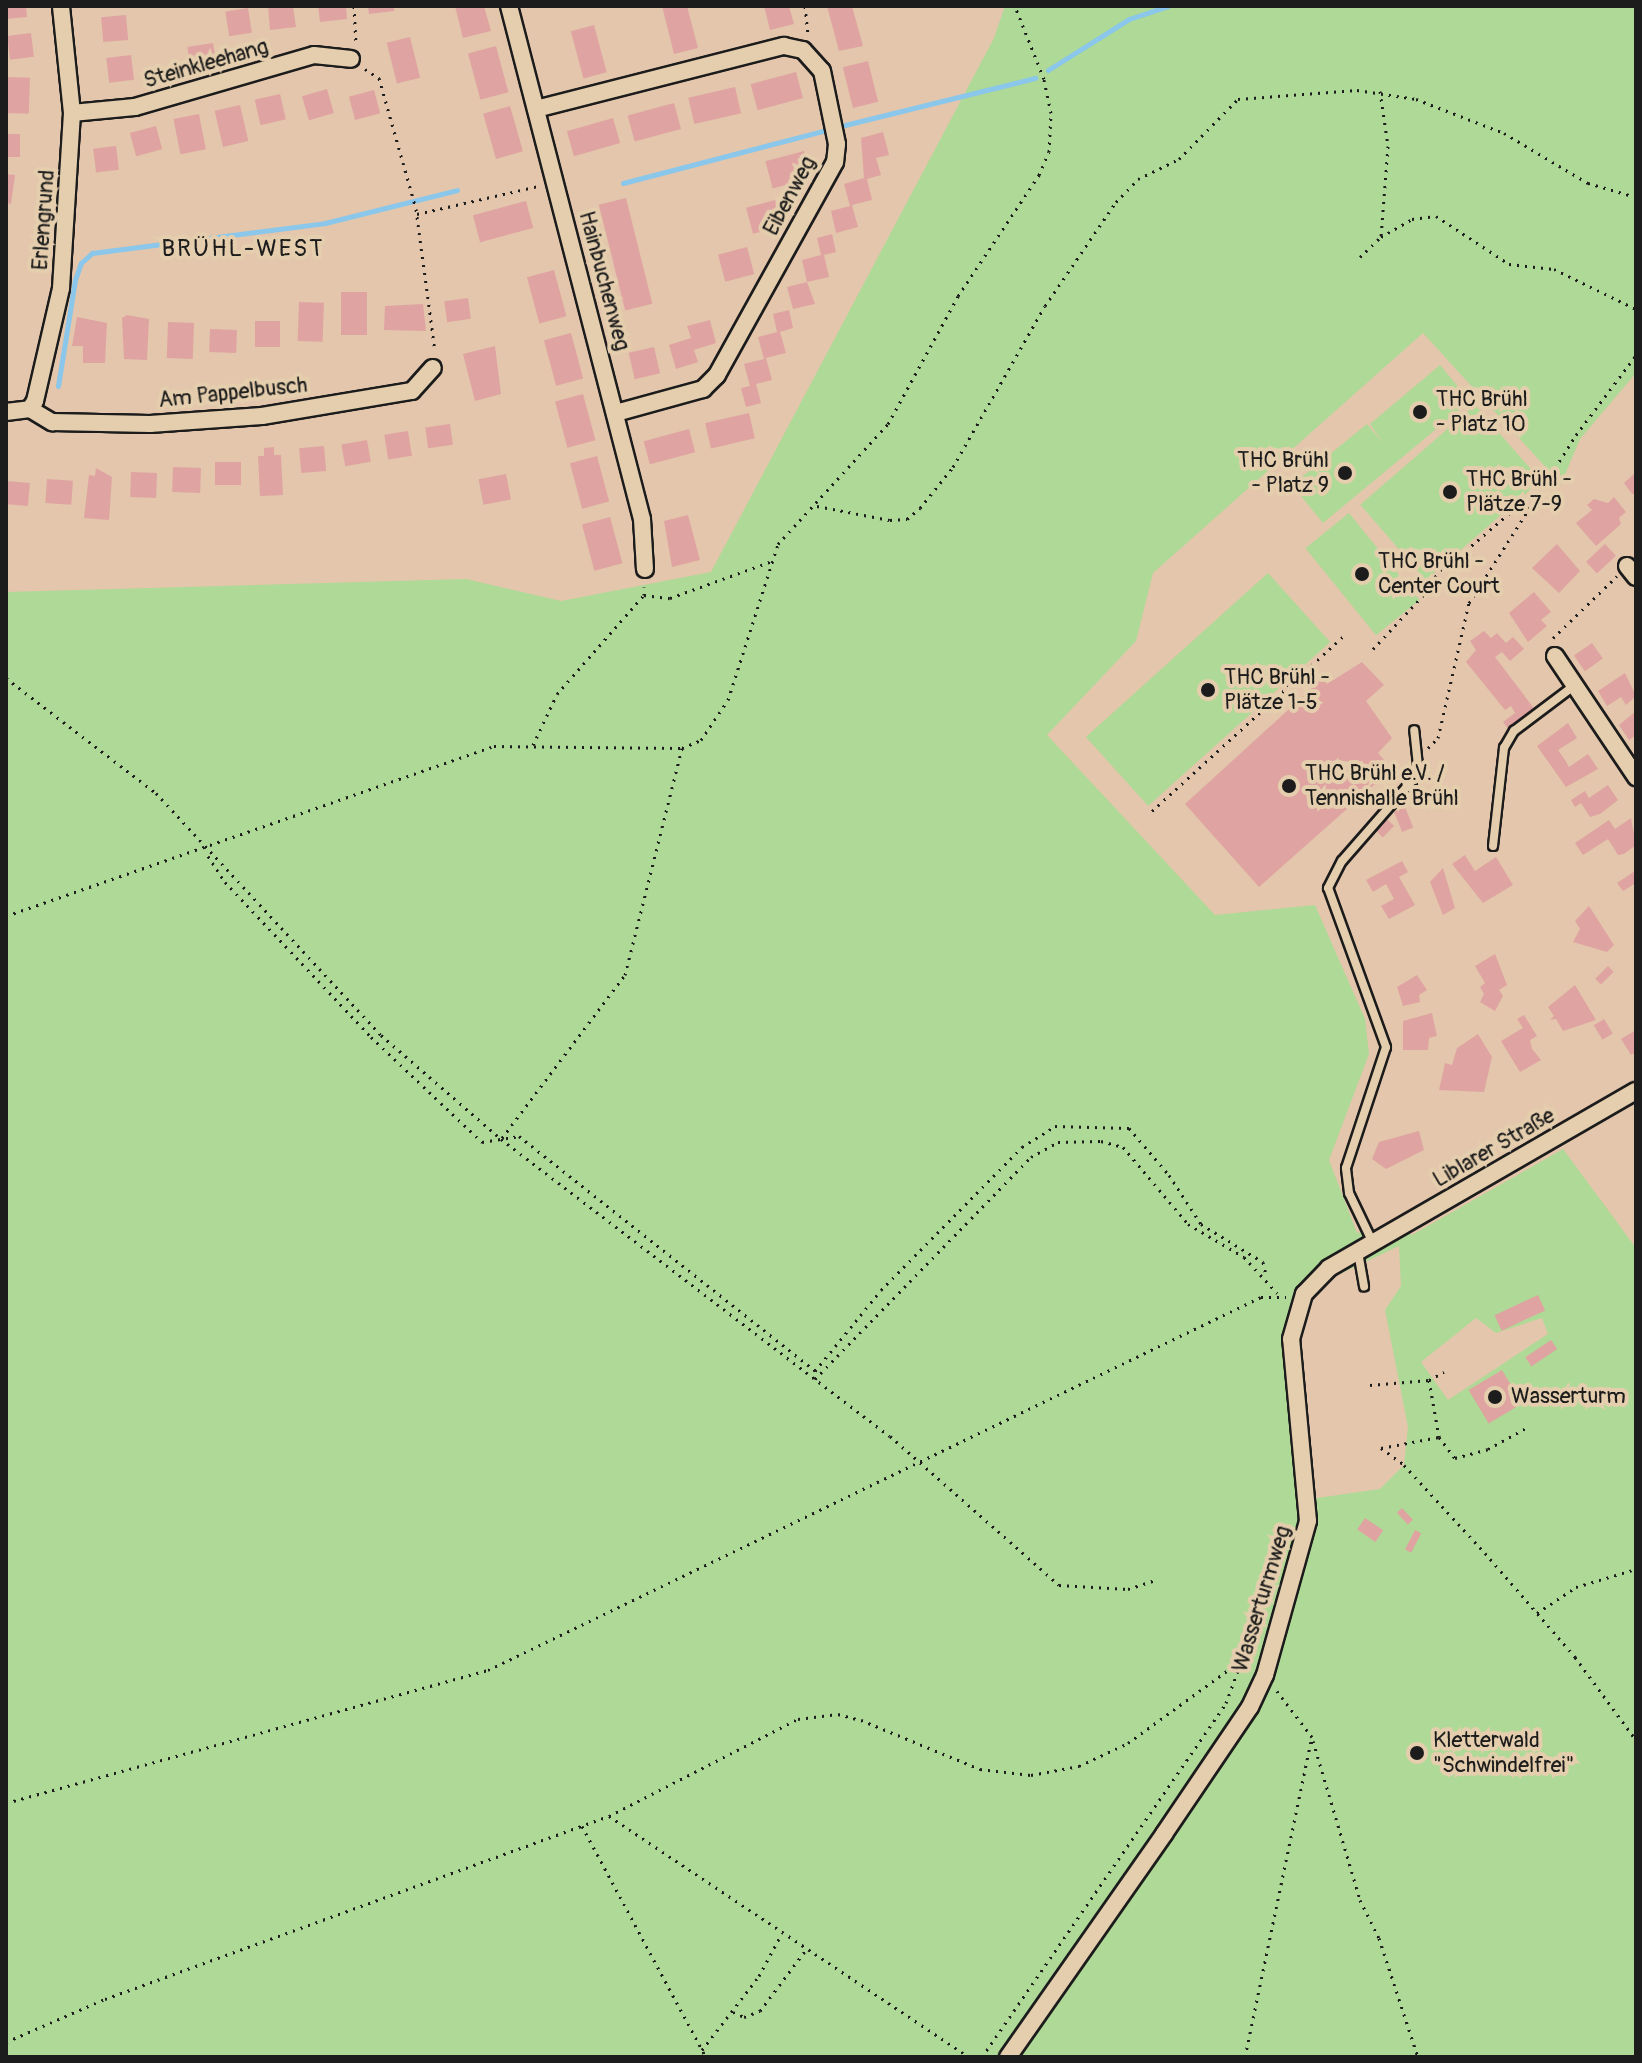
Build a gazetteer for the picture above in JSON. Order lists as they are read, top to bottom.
{
  "streets": {
    "street": [
      "Steinkleehang",
      "Eibenweg",
      "Erlengrund",
      "Hainbuchenweg",
      "Am Pappelbusch",
      "Liblarer Straße",
      "Wasserturmweg"
    ]
  },
  "crossings": [
    ["Steinkleehang", "Erlengrund"],
    ["Eibenweg", "Hainbuchenweg"],
    ["Erlengrund", "Am Pappelbusch"]
  ],
  "districts": ["BRÜHL-WEST"],
  "places": [
    "THC Brühl - Platz 10",
    "THC Brühl - Platz 9",
    "THC Brühl - Plätze 7-9",
    "THC Brühl - Center Court",
    "THC Brühl - Plätze 1-5",
    "THC Brühl e.V. / Tennishalle Brühl",
    "Wasserturm",
    "Kletterwald \"Schwindelfrei\""
  ]
}
